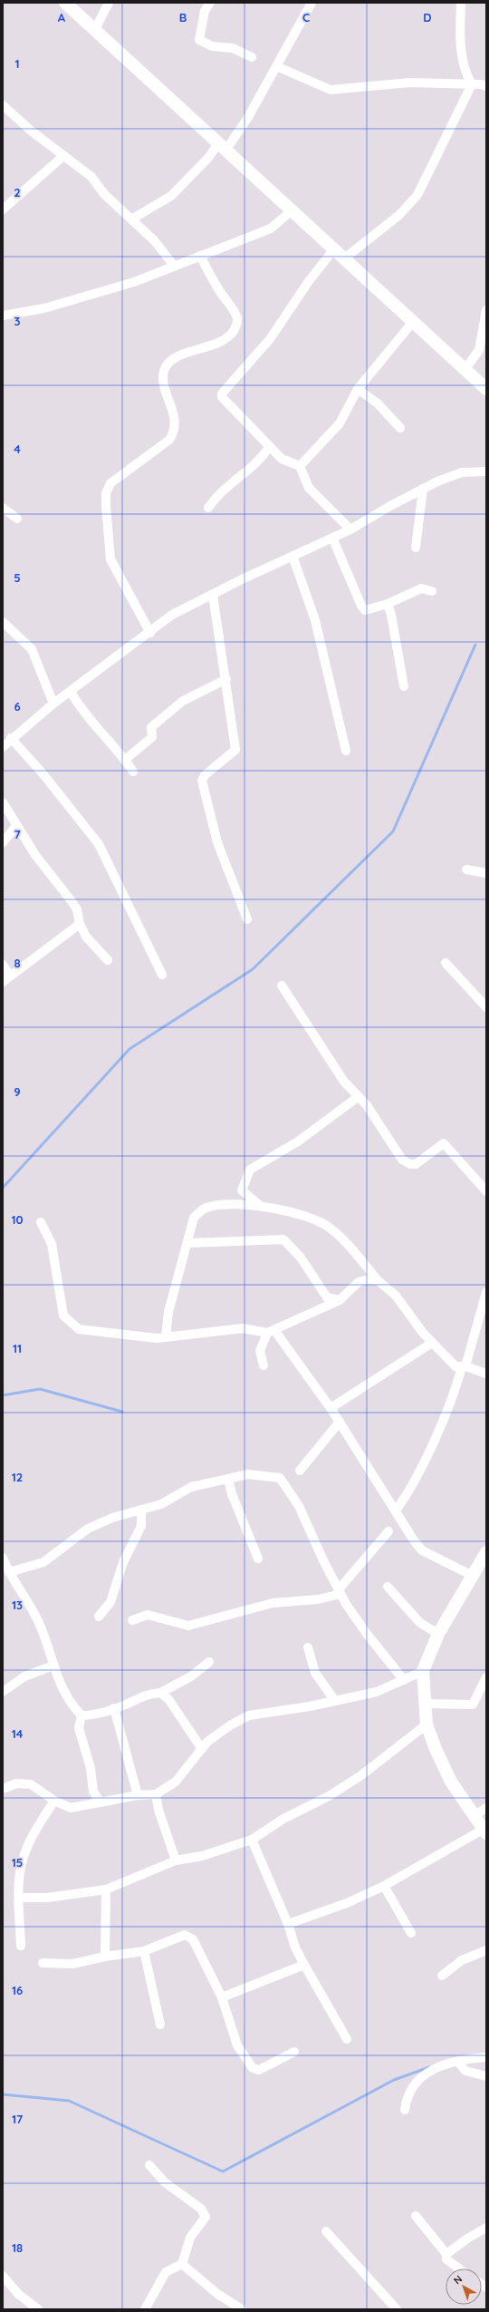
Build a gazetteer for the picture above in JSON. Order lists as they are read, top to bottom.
{
  "north": "top left",
  "grid": {
    "columns": [
      "A",
      "B",
      "C",
      "D"
    ],
    "rows": [
      "1",
      "2",
      "3",
      "4",
      "5",
      "6",
      "7",
      "8",
      "9",
      "10",
      "11",
      "12",
      "13",
      "14",
      "15",
      "16",
      "17",
      "18"
    ]
  }
}
